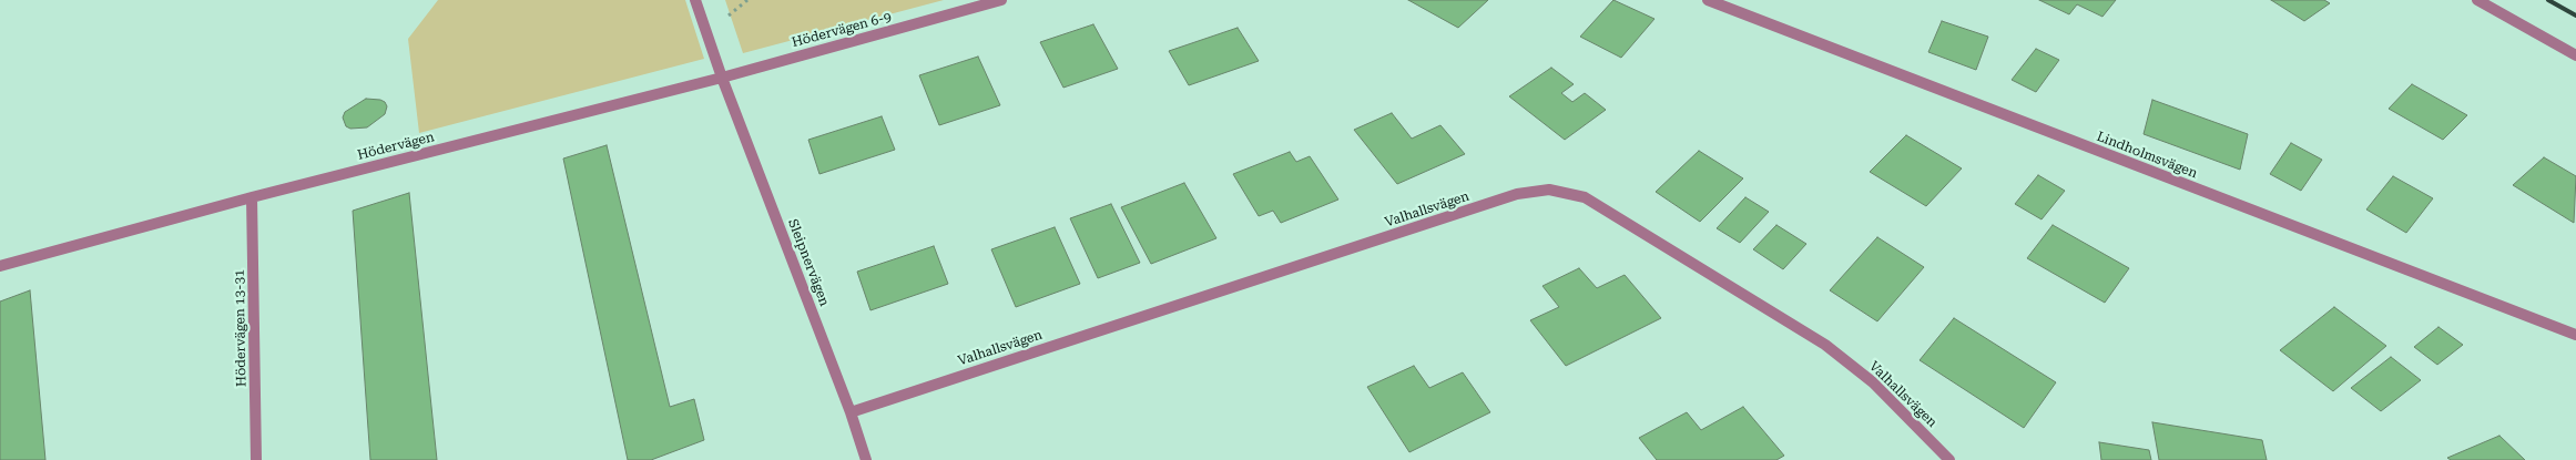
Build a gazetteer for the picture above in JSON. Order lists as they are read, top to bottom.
{
  "streets": {
    "street": [
      "Hödervägen 6-9",
      "Hödervägen",
      "Lindholmsvägen",
      "Valhallsvägen",
      "Sleipnervägen",
      "Hödervägen 13-31"
    ]
  },
  "crossings": [
    ["Hödervägen 6-9", "Hödervägen"],
    ["Hödervägen 6-9", "Sleipnervägen"],
    ["Hödervägen", "Sleipnervägen"],
    ["Hödervägen", "Hödervägen 13-31"],
    ["Valhallsvägen", "Sleipnervägen"]
  ]
}
